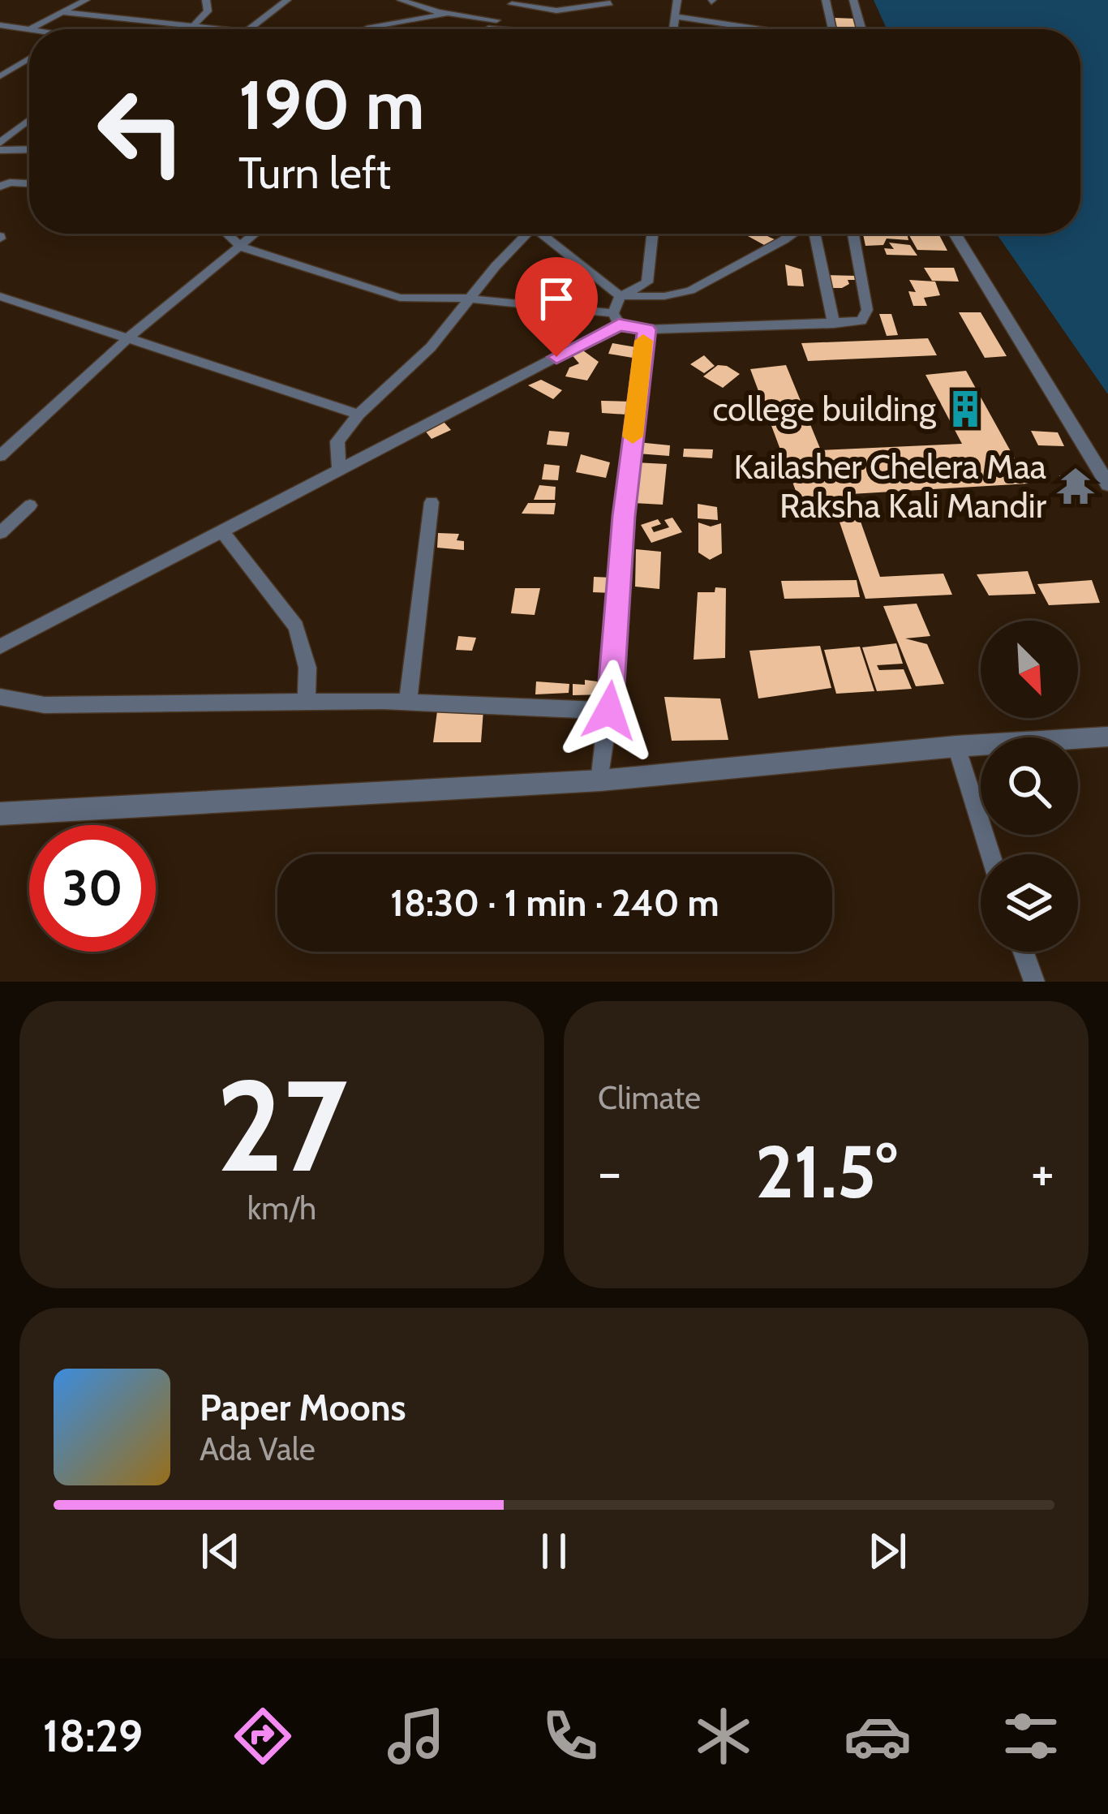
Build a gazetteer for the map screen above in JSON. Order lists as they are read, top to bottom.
{
  "places": {
    "building": ["college building"],
    "temple": ["Kailasher Chelera Maa Raksha Kali Mandir"]
  },
  "north": "bottom right",
  "page": {
    "turn": ["190 m", "Turn left"],
    "limit": "30",
    "trip": "18:30 · 1 min · 240 m",
    "tile": [
      ["27", "km/h"],
      "Climate"
    ],
    "heat": ["−", "21.5°", "+"],
    "song": ["Paper Moons", "Ada Vale"],
    "tabs": "18:29"
  }
}
